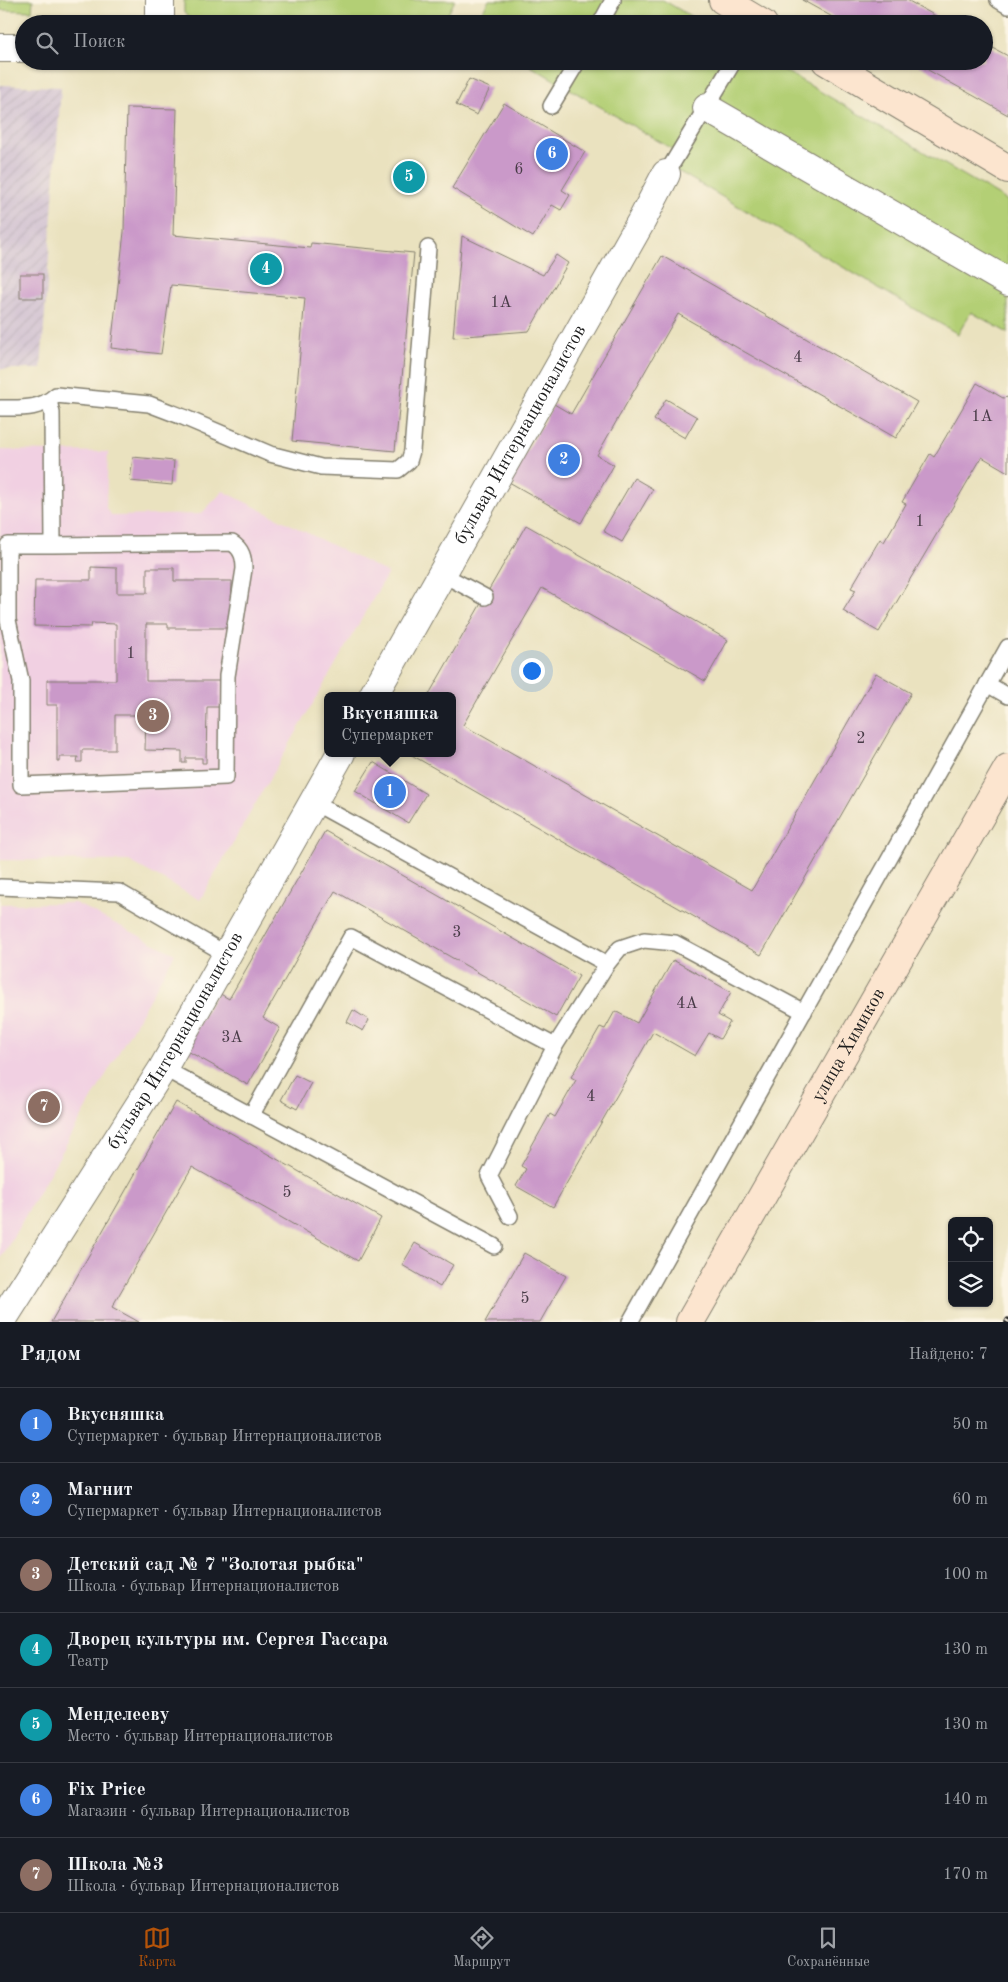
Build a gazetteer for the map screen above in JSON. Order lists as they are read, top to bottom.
{
  "streets": {
    "main road": ["улица Химиков"],
    "street": ["бульвар Интернационалистов"]
  },
  "house_numbers": [
    "6",
    "1А",
    "4",
    "1А",
    "1",
    "1",
    "2",
    "3",
    "4А",
    "3А",
    "4",
    "5",
    "5"
  ],
  "page": {
    "search": "Поиск",
    "pins": [
      "6",
      "5",
      "4",
      "2",
      "3",
      "1",
      "7"
    ],
    "popup": ["Вкусняшка", "Супермаркет"],
    "heading": ["Рядом", "Найдено: 7"],
    "list": [
      {
        "mark": "1",
        "name": "Вкусняшка",
        "note": "Супермаркет · бульвар Интернационалистов",
        "value": "50 m"
      },
      {
        "mark": "2",
        "name": "Магнит",
        "note": "Супермаркет · бульвар Интернационалистов",
        "value": "60 m"
      },
      {
        "mark": "3",
        "name": "Детский сад № 7 \"Золотая рыбка\"",
        "note": "Школа · бульвар Интернационалистов",
        "value": "100 m"
      },
      {
        "mark": "4",
        "name": "Дворец культуры им. Сергея Гассара",
        "note": "Театр",
        "value": "130 m"
      },
      {
        "mark": "5",
        "name": "Менделееву",
        "note": "Место · бульвар Интернационалистов",
        "value": "130 m"
      },
      {
        "mark": "6",
        "name": "Fix Price",
        "note": "Магазин · бульвар Интернационалистов",
        "value": "140 m"
      },
      {
        "mark": "7",
        "name": "Школа №3",
        "note": "Школа · бульвар Интернационалистов",
        "value": "170 m"
      }
    ],
    "nav": ["Карта", "Маршрут", "Сохранённые"]
  }
}
